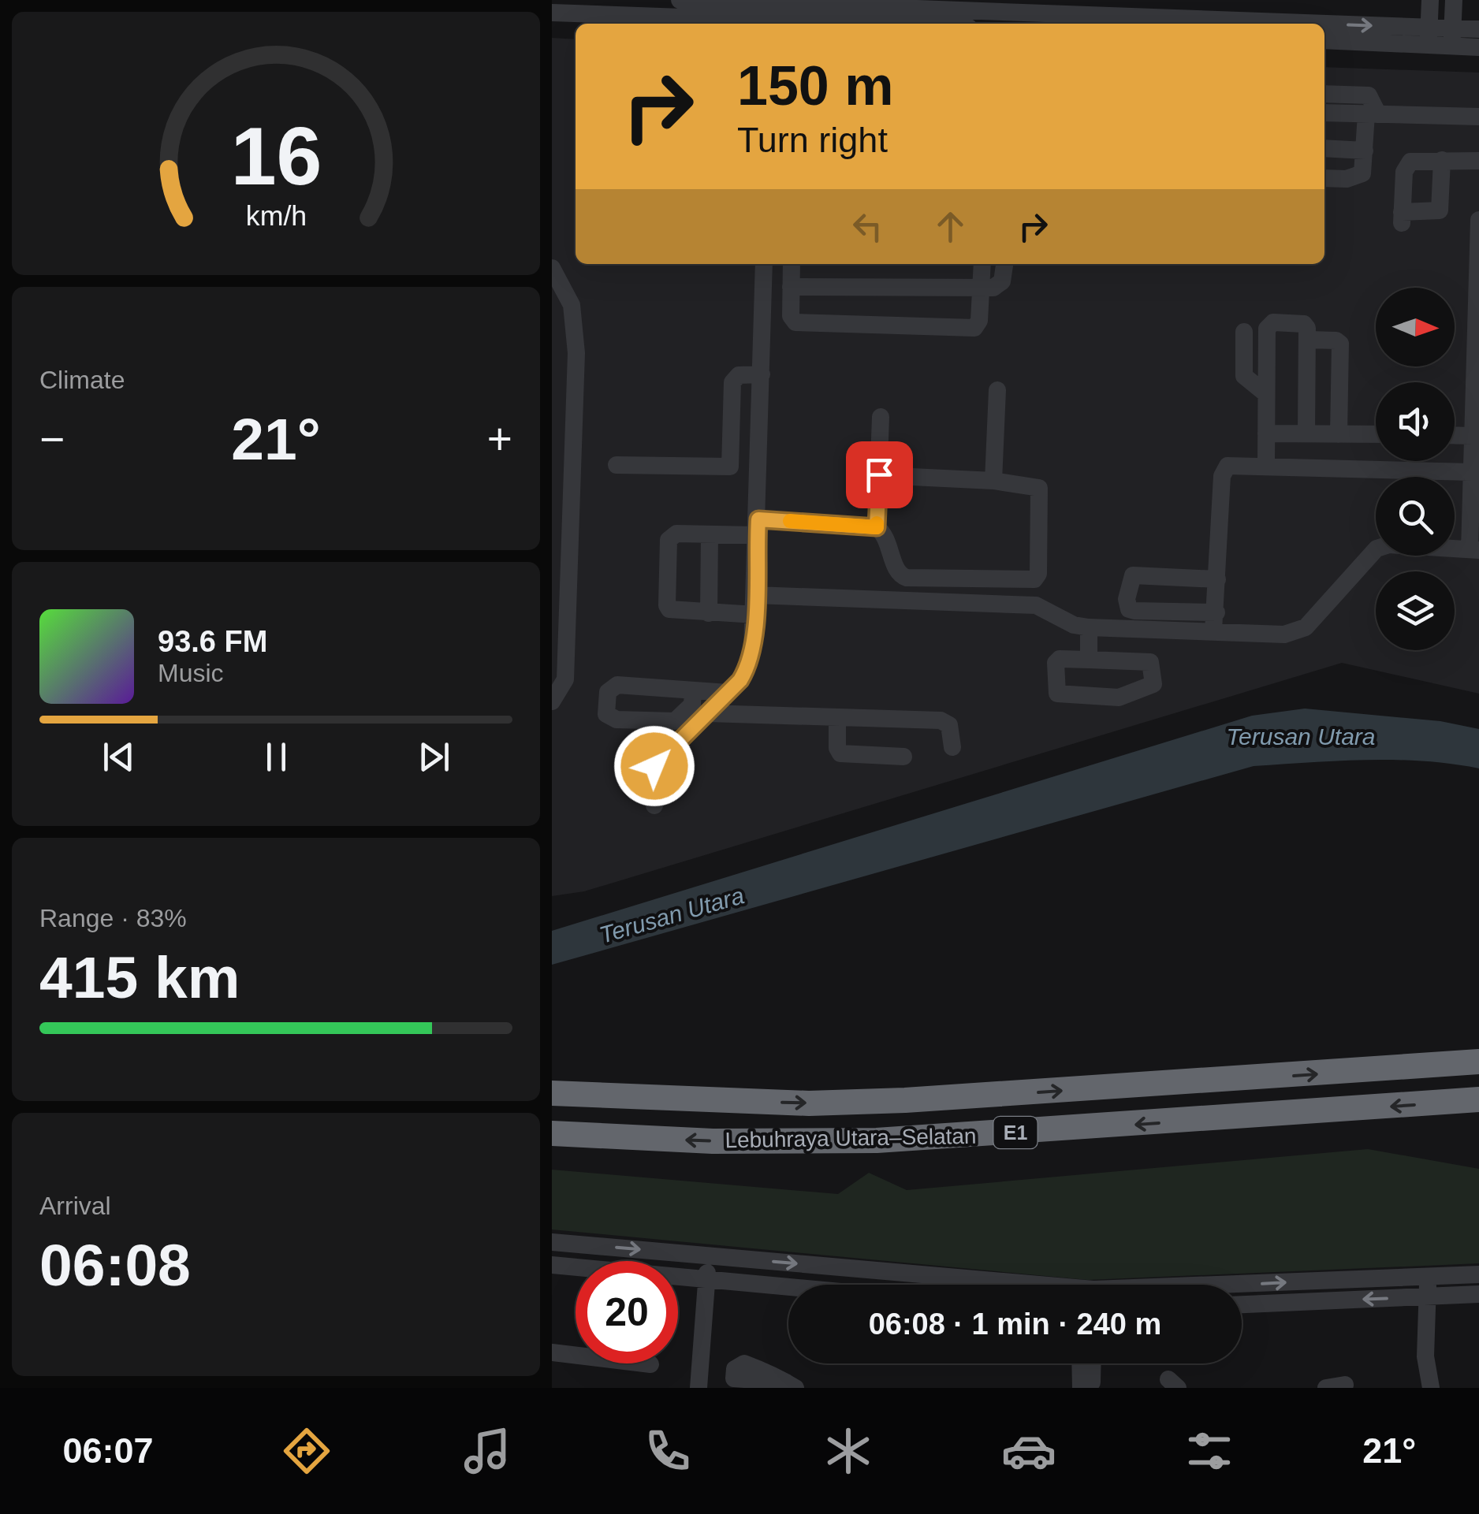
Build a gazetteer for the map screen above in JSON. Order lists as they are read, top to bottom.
{
  "streets": {
    "highway": ["E1", "Lebuhraya Utara–Selatan"]
  },
  "water": ["Terusan Utara"],
  "north": "right",
  "page": {
    "turn": ["150 m", "Turn right"],
    "tile": [
      "Climate",
      ["Range · 83%", "415 km"],
      ["Arrival", "06:08"]
    ],
    "heat": ["−", "21°", "+"],
    "song": ["93.6 FM", "Music"],
    "limit": "20",
    "trip": "06:08 · 1 min · 240 m",
    "tabs": ["06:07", "21°"],
    "gauge": ["16", "km/h"]
  }
}
